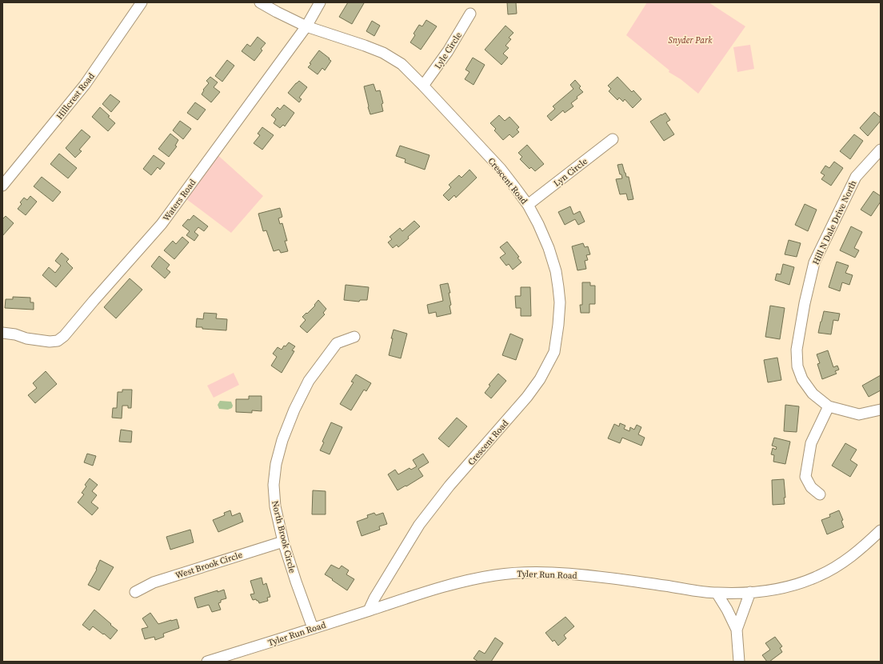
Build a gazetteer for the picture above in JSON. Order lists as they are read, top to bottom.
{
  "streets": {
    "street": [
      "Lyle Circle",
      "Hillcrest Road",
      "Lyn Circle",
      "Crescent Road",
      "Waters Road",
      "Hill N Dale Drive North",
      "North Brook Circle",
      "West Brook Circle",
      "Tyler Run Road"
    ]
  },
  "crossings": [
    ["Lyle Circle", "Crescent Road"],
    ["Lyn Circle", "Crescent Road"],
    ["Crescent Road", "Waters Road"],
    ["Crescent Road", "Tyler Run Road"],
    ["North Brook Circle", "West Brook Circle"],
    ["North Brook Circle", "Tyler Run Road"]
  ],
  "parks": ["Snyder Park"]
}
